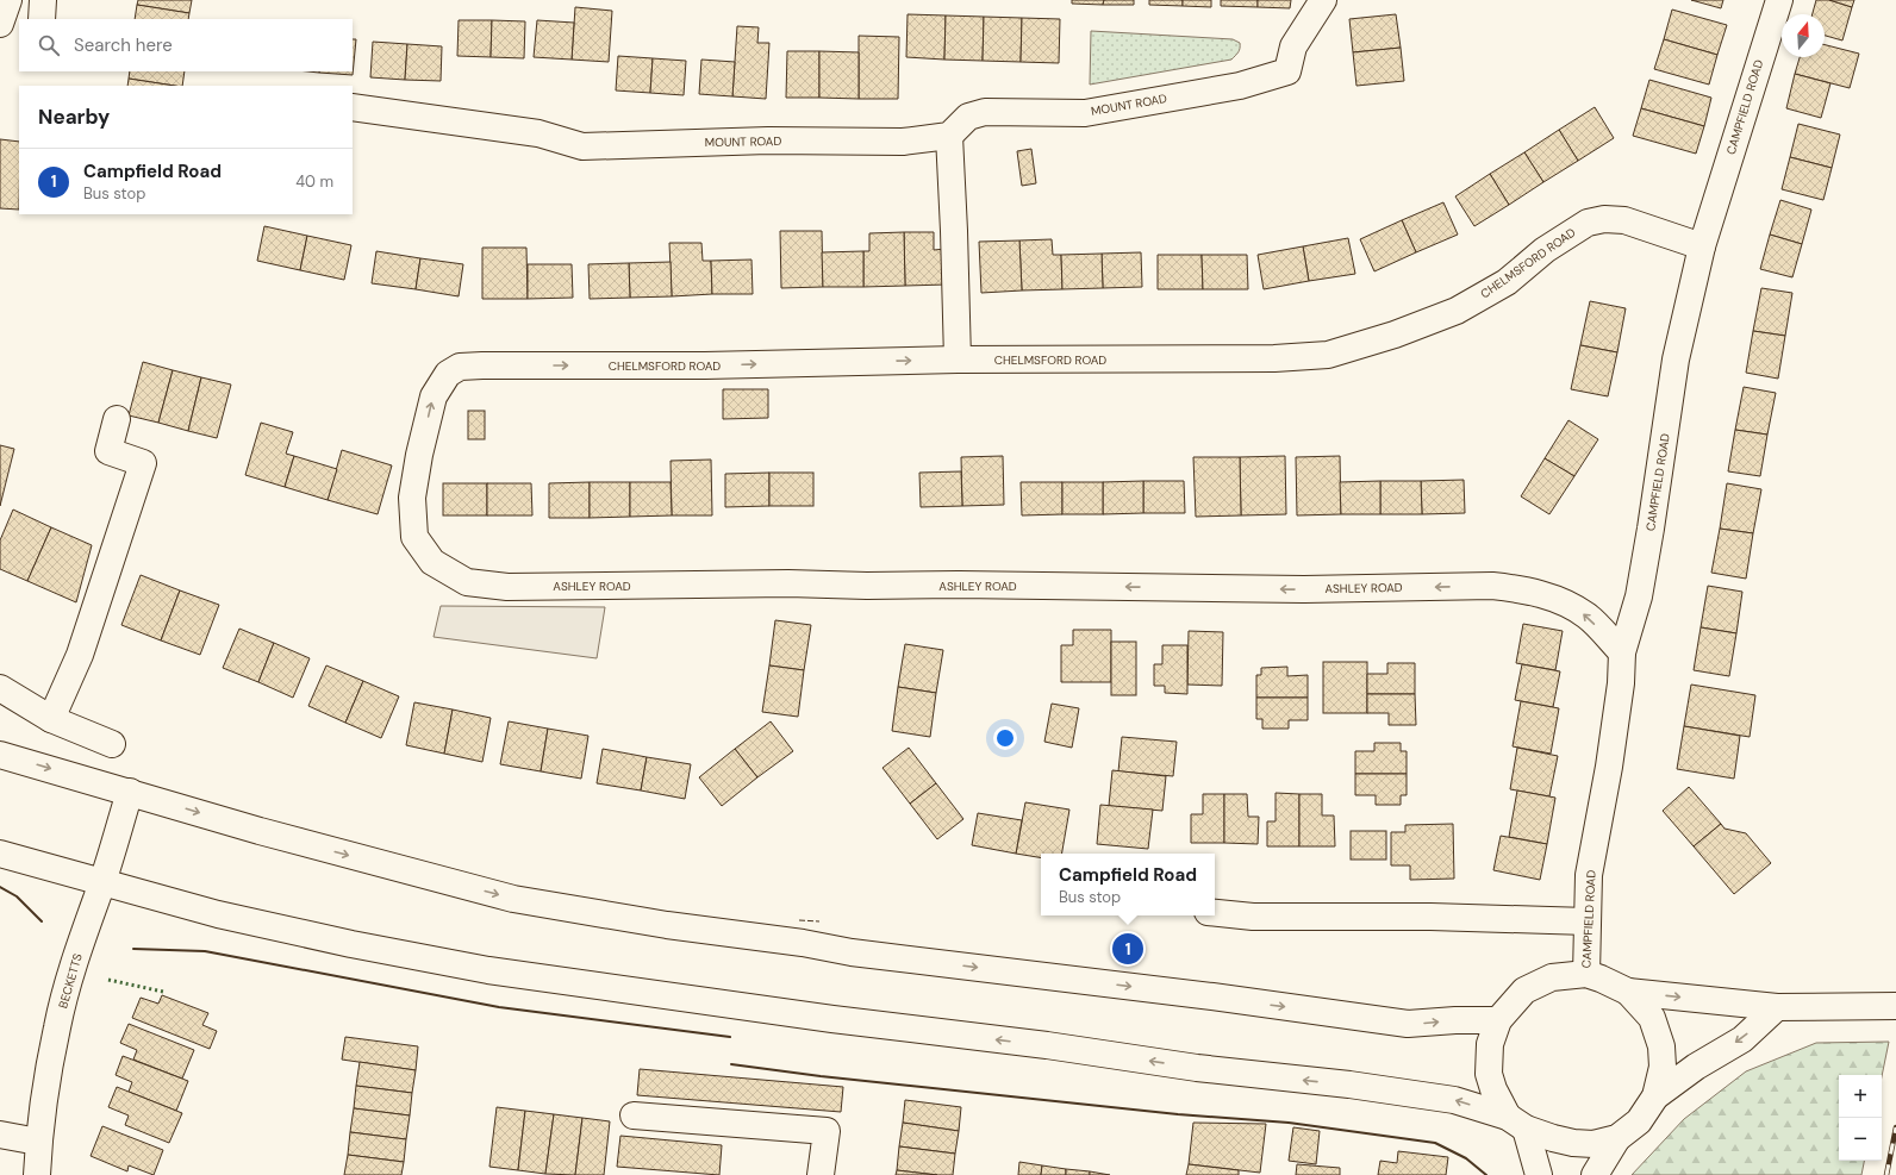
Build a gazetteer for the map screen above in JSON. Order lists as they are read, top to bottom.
{
  "streets": {
    "main road": [
      "MOUNT ROAD",
      "CAMPFIELD ROAD",
      "CHELMSFORD ROAD",
      "ASHLEY ROAD",
      "BECKETTS"
    ]
  },
  "crossings": [
    ["CAMPFIELD ROAD", "CHELMSFORD ROAD"],
    ["CAMPFIELD ROAD", "ASHLEY ROAD"],
    ["CHELMSFORD ROAD", "ASHLEY ROAD"]
  ],
  "one_way": ["CHELMSFORD ROAD", "ASHLEY ROAD"],
  "north": "top",
  "page": {
    "search": "Search here",
    "heading": "Nearby",
    "list": [
      {
        "mark": "1",
        "name": "Campfield Road",
        "note": "Bus stop",
        "value": "40 m"
      }
    ],
    "popup": ["Campfield Road", "Bus stop"],
    "pins": "1",
    "map_buttons": ["+", "−"]
  }
}
